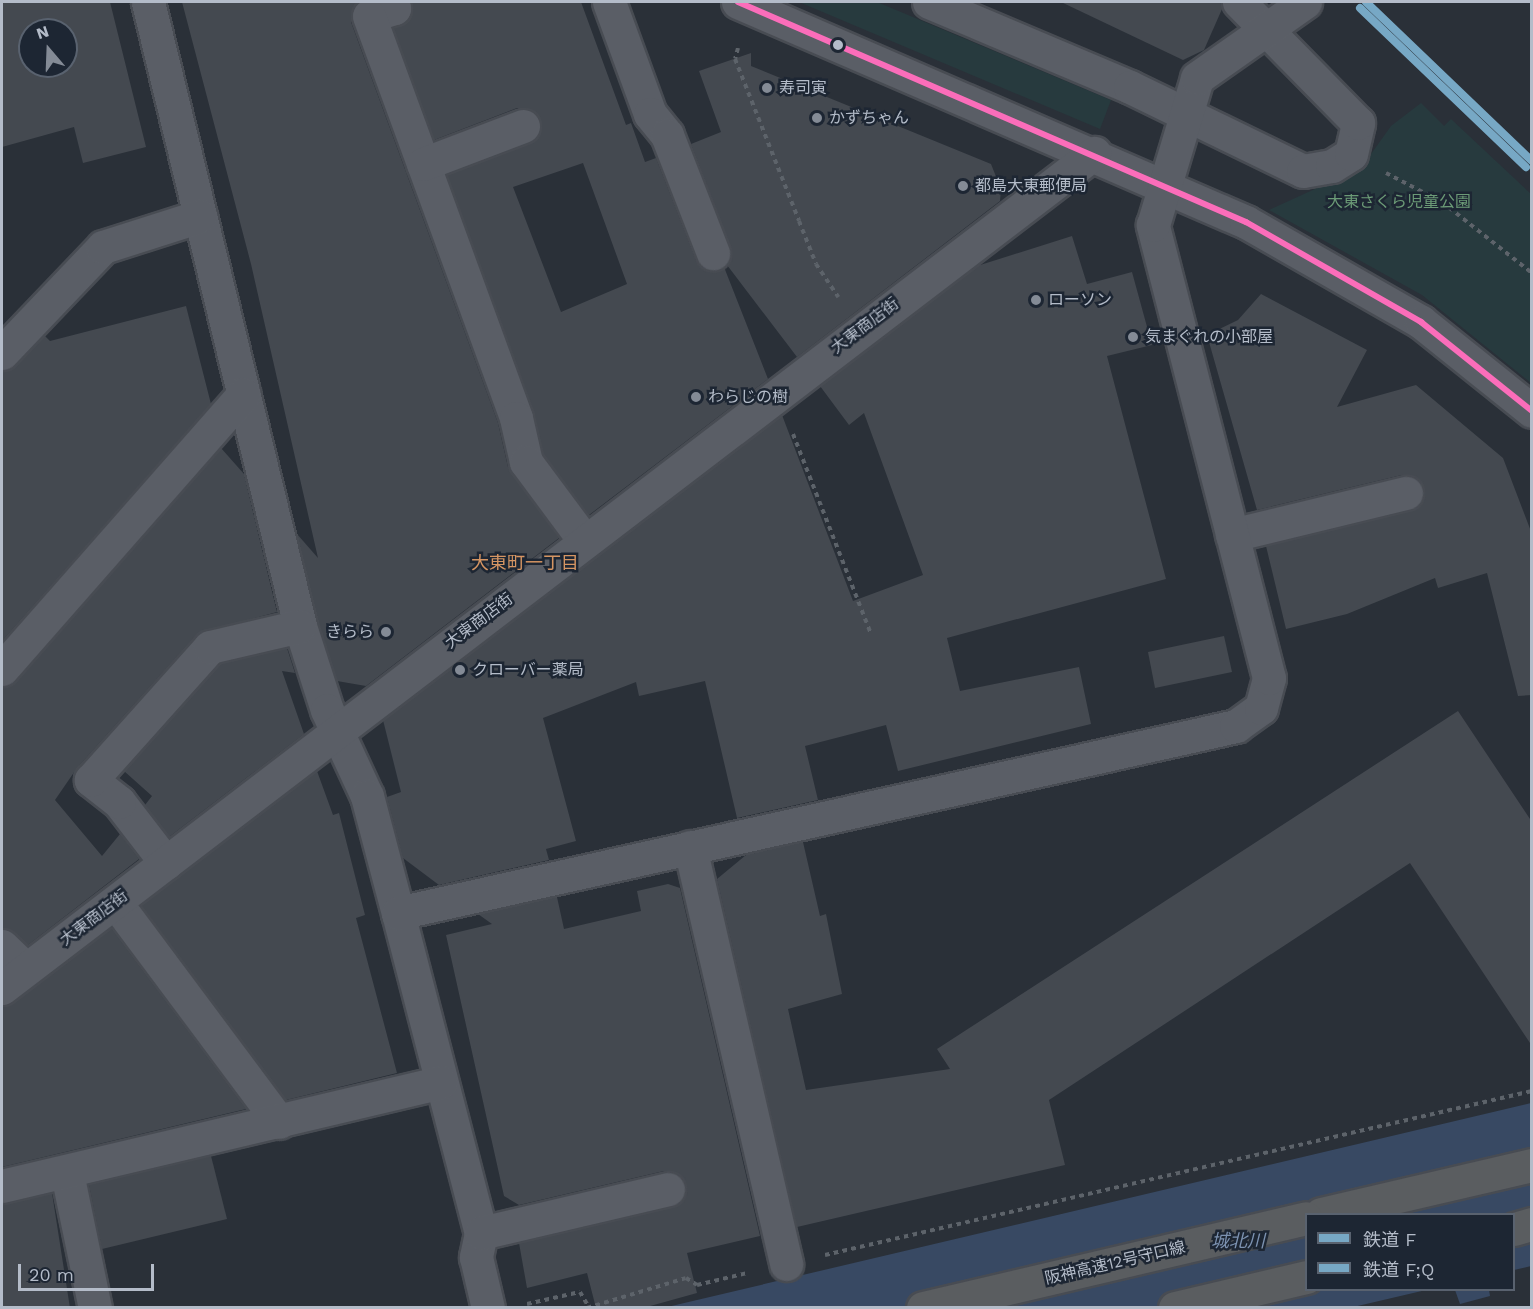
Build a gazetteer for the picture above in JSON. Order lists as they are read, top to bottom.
{
  "streets": {
    "highway": ["阪神高速12号守口線"],
    "street": ["大東商店街"]
  },
  "districts": ["大東町一丁目"],
  "water": ["城北川"],
  "parks": ["大東さくら児童公園"],
  "places": [
    "寿司寅",
    "かずちゃん",
    "都島大東郵便局",
    "ローソン",
    "気まぐれの小部屋",
    "わらじの樹",
    "きらら",
    "クローバー薬局"
  ],
  "lines": ["rail line F", "rail line F;Q"],
  "legend": ["鉄道 F", "鉄道 F;Q"],
  "scale_bar": "20 m",
  "north": "top"
}
